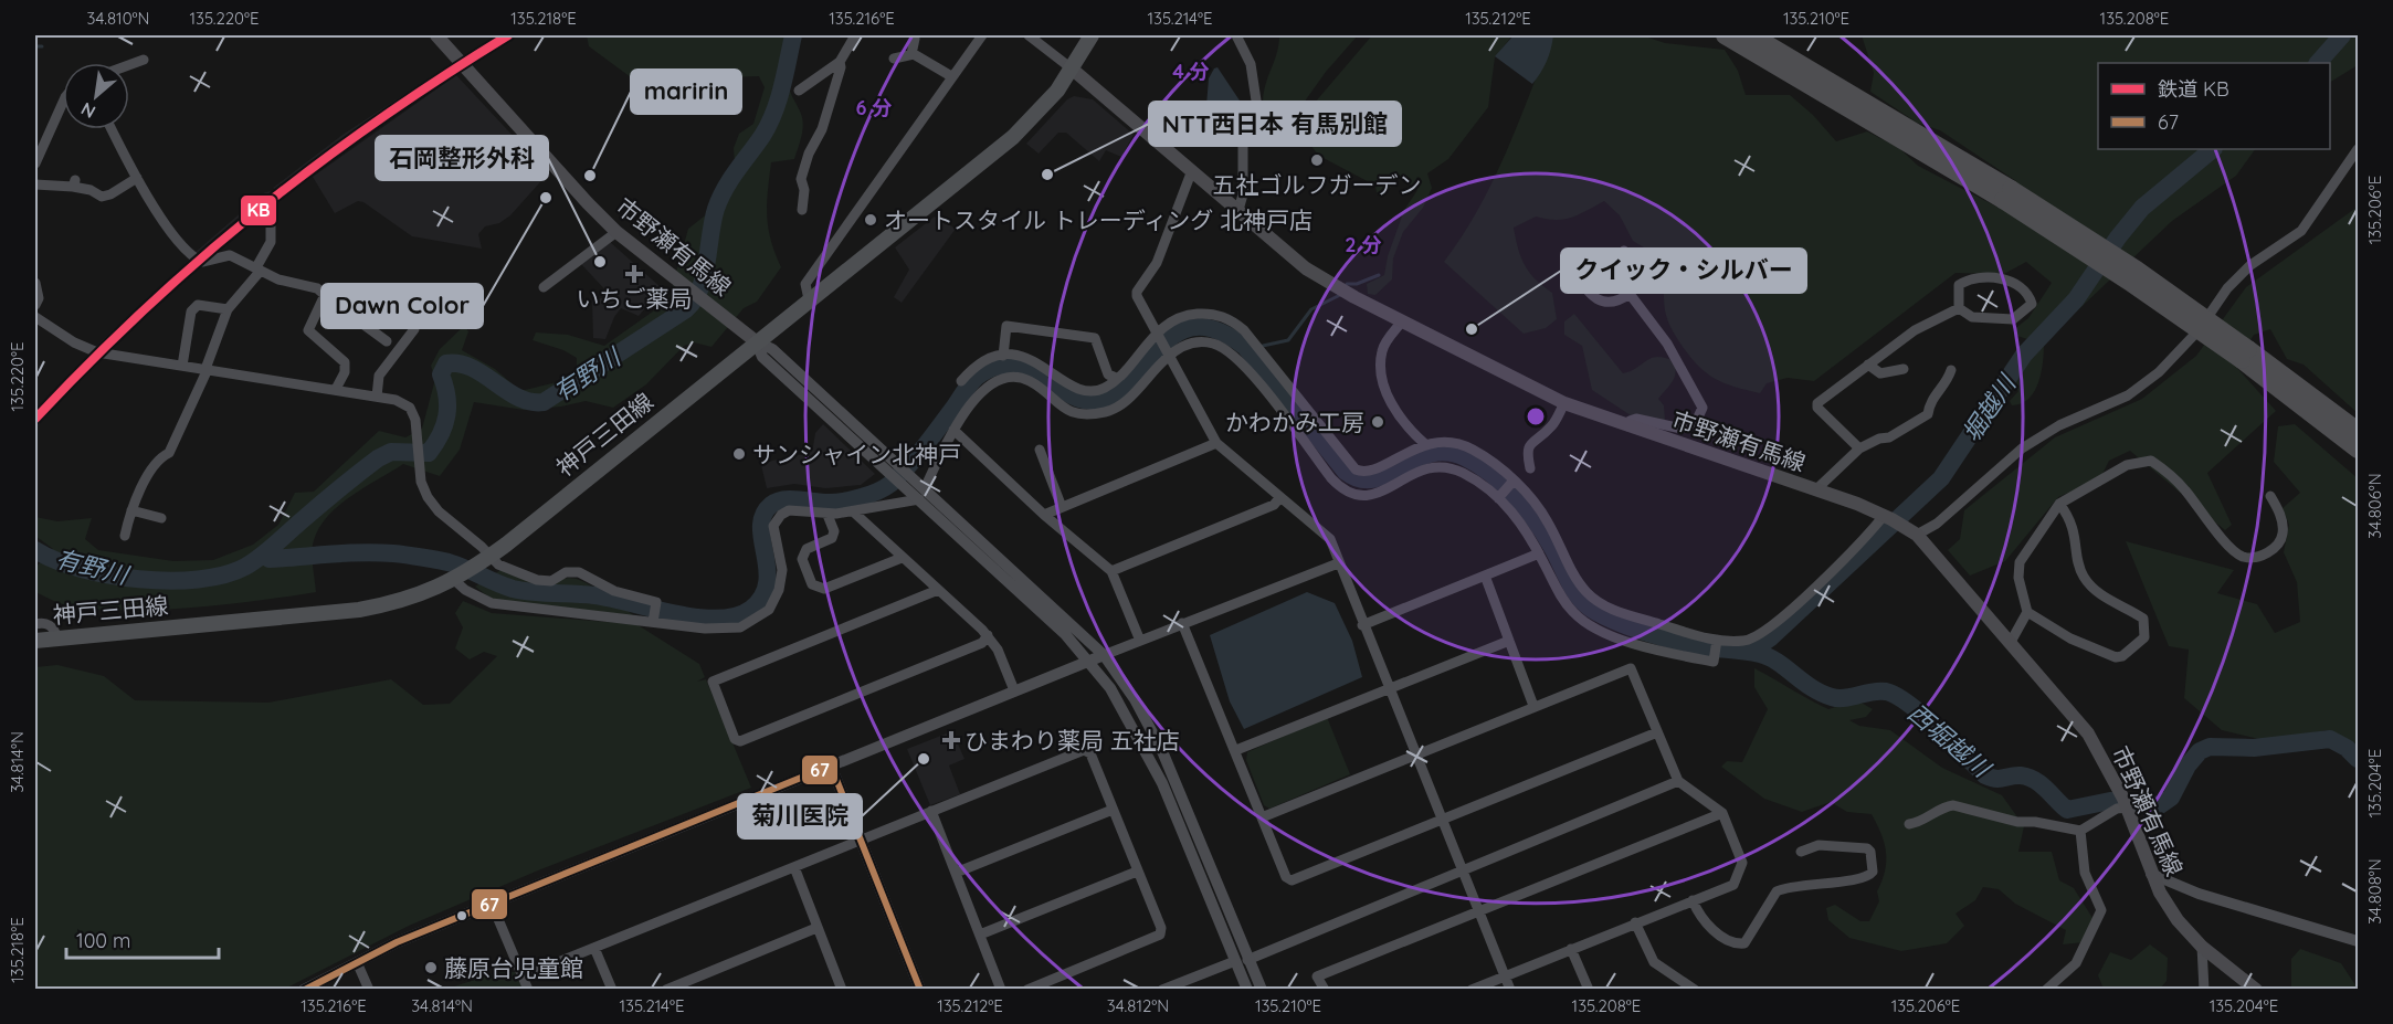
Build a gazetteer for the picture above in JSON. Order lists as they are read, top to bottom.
{
  "streets": {
    "main road": ["市野瀬有馬線", "神戸三田線"]
  },
  "crossings": [
    ["市野瀬有馬線", "神戸三田線"]
  ],
  "water": ["有野川", "堀越川", "西堀越川"],
  "places": {
    "other": [
      "五社ゴルフガーデン",
      "NTT西日本 有馬別館",
      "maririn",
      "Dawn Color",
      "オートスタイル トレーディング 北神戸店",
      "石岡整形外科",
      "クイック・シルバー",
      "かわかみ工房",
      "サンシャイン北神戸",
      "菊川医院",
      "藤原台児童館"
    ],
    "health": ["いちご薬局", "ひまわり薬局 五社店"]
  },
  "lines": ["rail line KB", "transit line 67"],
  "legend": ["鉄道 KB", "67"],
  "scale_bar": "100 m",
  "north": "bottom left",
  "coordinates": [
    "34.810°N",
    "135.220°E",
    "135.218°E",
    "135.216°E",
    "135.214°E",
    "135.212°E",
    "135.210°E",
    "135.208°E",
    "135.206°E",
    "34.806°N",
    "34.814°N",
    "135.204°E",
    "34.808°N",
    "34.812°N"
  ],
  "rings": ["4 分", "6 分", "2 分"]
}
